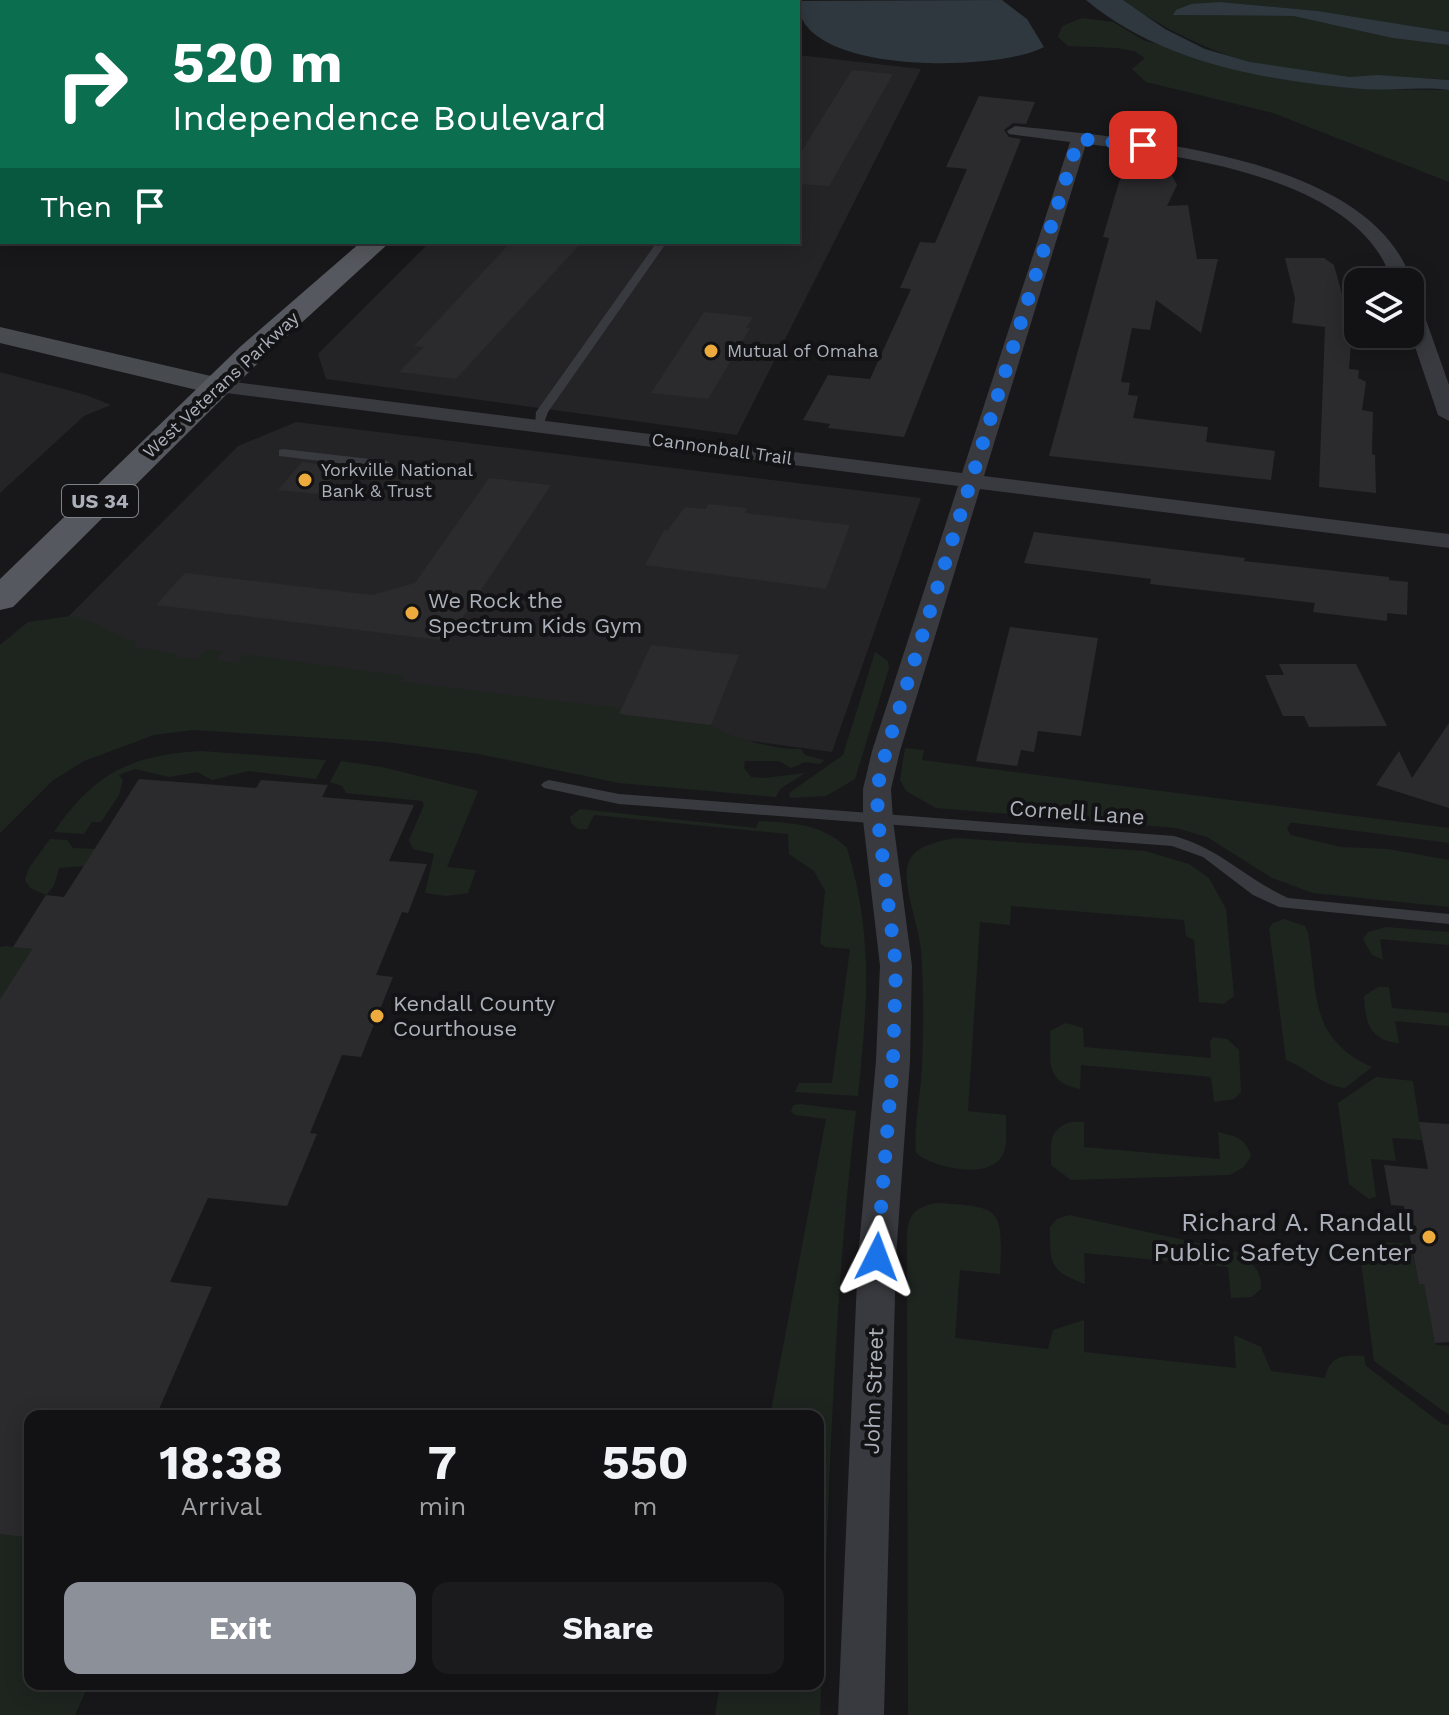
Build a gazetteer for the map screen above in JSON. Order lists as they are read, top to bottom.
{
  "streets": {
    "main road": ["West Veterans Parkway", "Cannonball Trail", "US 34"],
    "street": ["John Street"],
    "lane": ["Cornell Lane"]
  },
  "crossings": [
    ["West Veterans Parkway", "Cannonball Trail"],
    ["Cannonball Trail", "John Street"],
    ["Cornell Lane", "John Street"]
  ],
  "places": [
    "Mutual of Omaha",
    "Yorkville National Bank & Trust",
    "We Rock the Spectrum Kids Gym",
    "Kendall County Courthouse",
    "Richard A. Randall Public Safety Center"
  ],
  "page": {
    "turn": ["520 m", "Independence Boulevard"],
    "then": "Then",
    "eta": [
      "18:38",
      "Arrival",
      "7",
      "min",
      "550",
      "m"
    ],
    "buttons": ["Exit", "Share"]
  }
}
